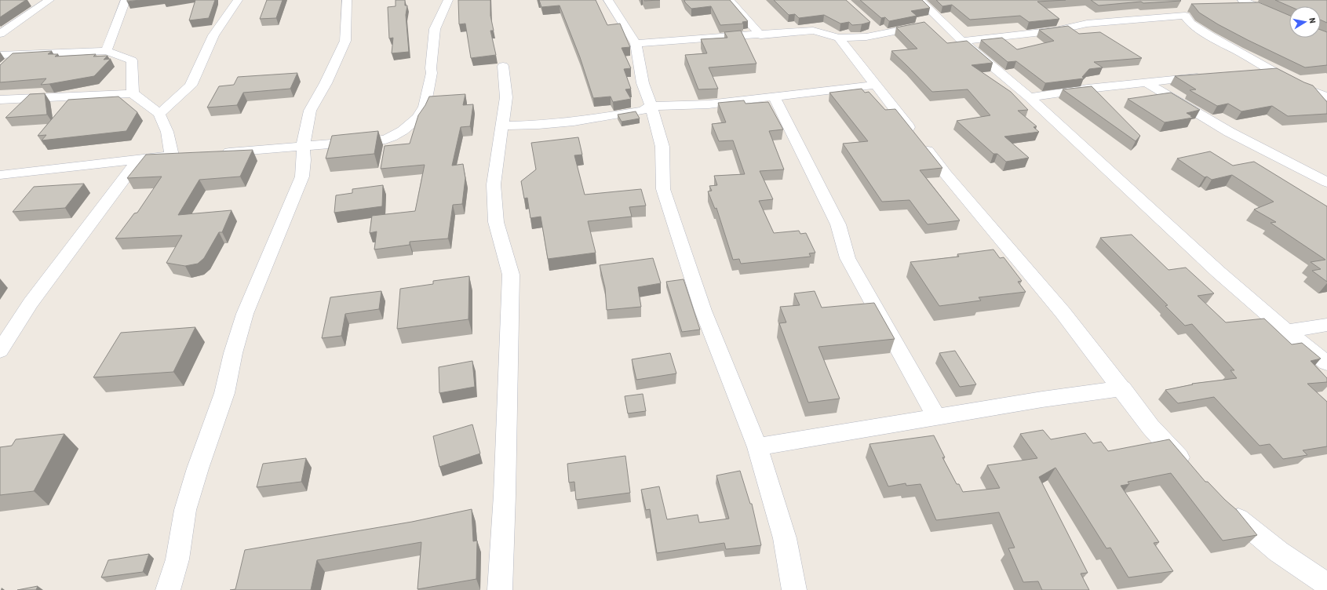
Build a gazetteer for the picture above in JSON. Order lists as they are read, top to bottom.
{
  "north": "right"
}
